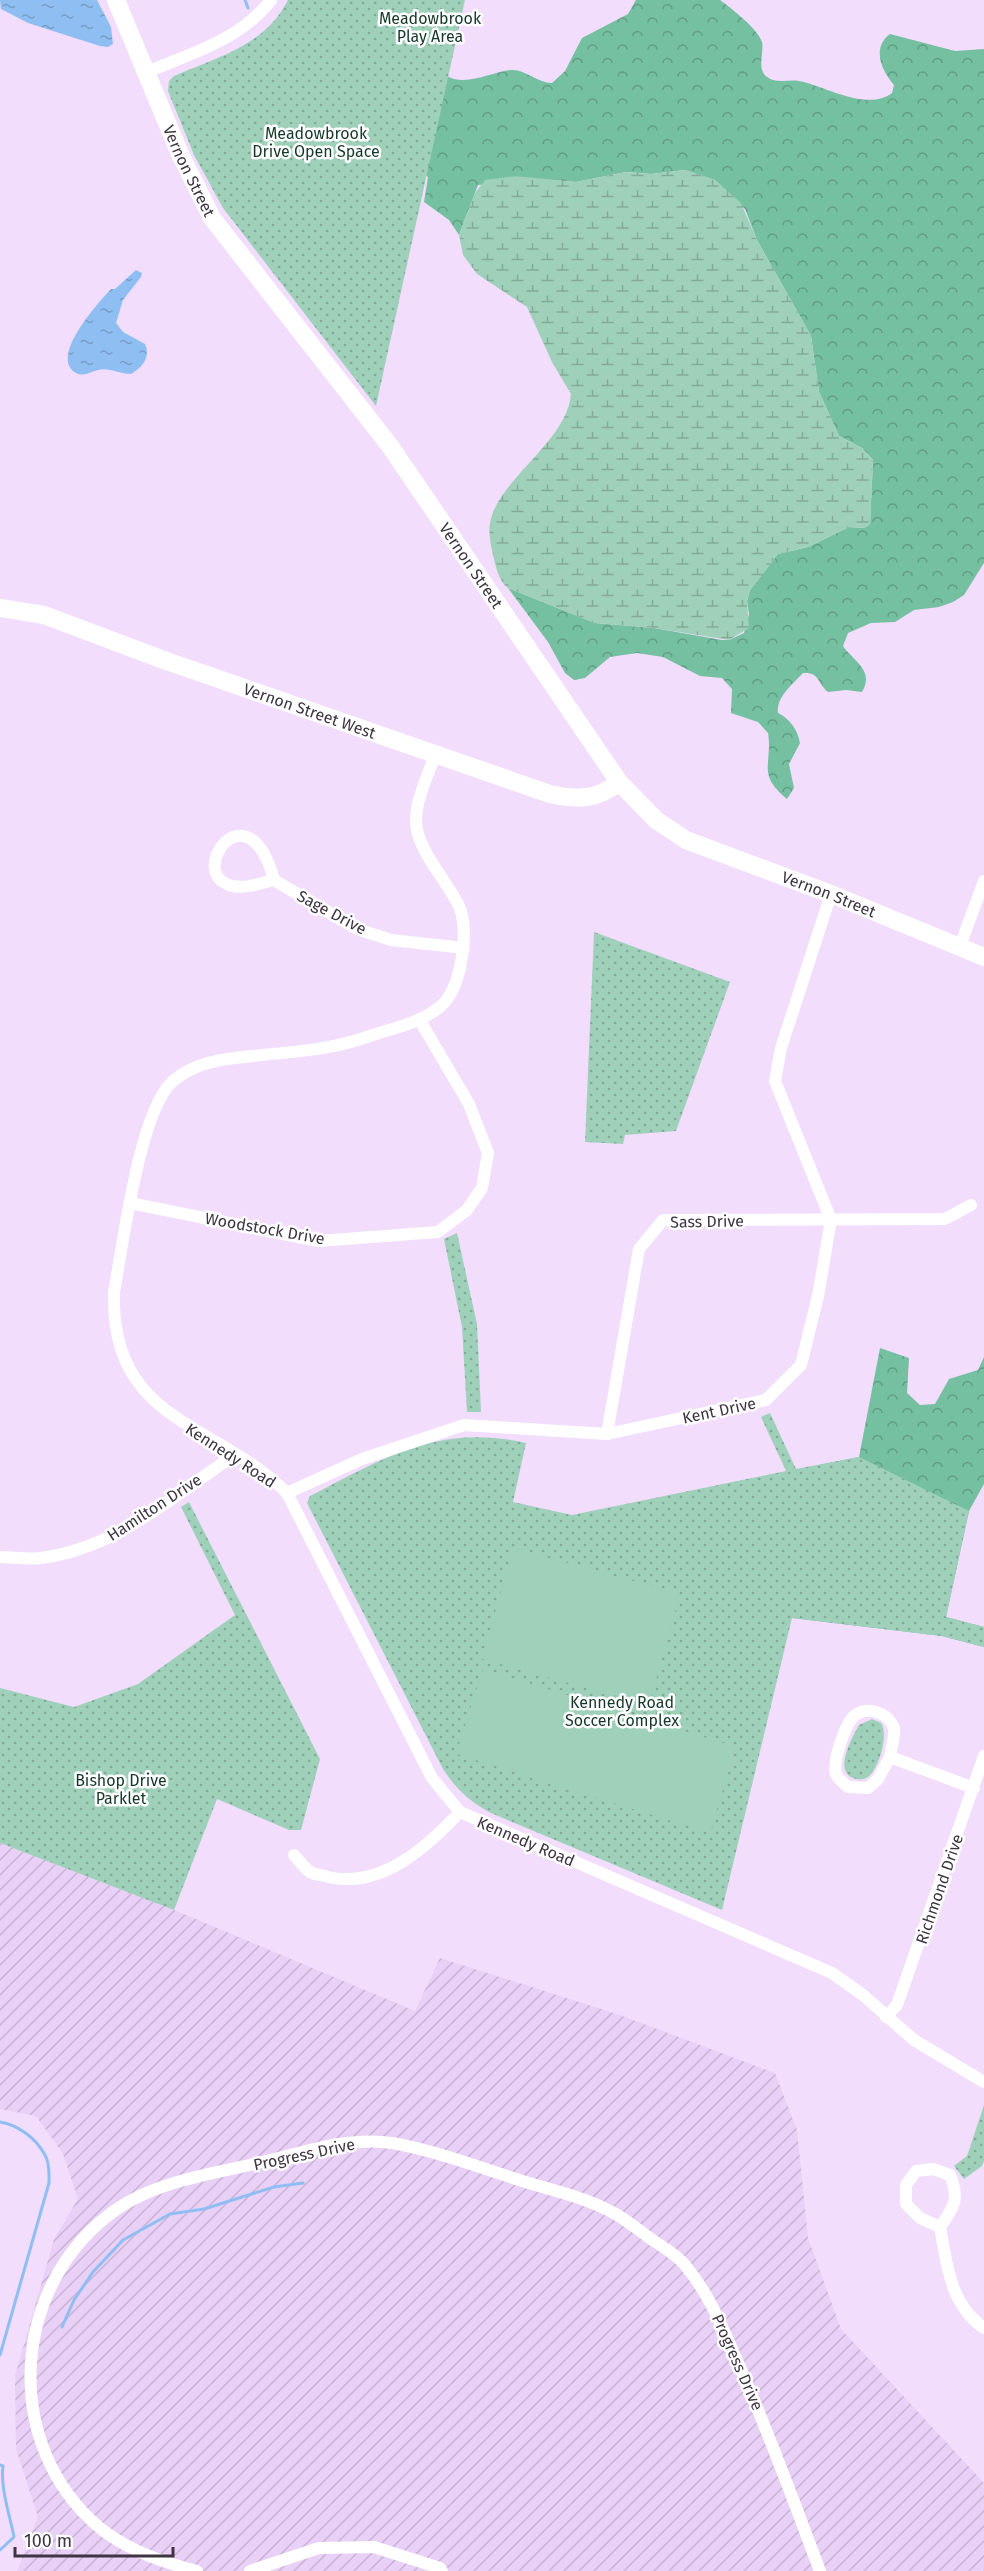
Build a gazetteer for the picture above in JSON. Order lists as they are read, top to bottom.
{
  "streets": {
    "street": [
      "Vernon Street",
      "Vernon Street West",
      "Sage Drive",
      "Sass Drive",
      "Woodstock Drive",
      "Kent Drive",
      "Kennedy Road",
      "Hamilton Drive",
      "Richmond Drive",
      "Progress Drive"
    ]
  },
  "crossings": [
    ["Vernon Street", "Vernon Street West"],
    ["Vernon Street West", "Kennedy Road"],
    ["Sage Drive", "Kennedy Road"],
    ["Sass Drive", "Kent Drive"],
    ["Woodstock Drive", "Kennedy Road"],
    ["Kent Drive", "Kennedy Road"],
    ["Kennedy Road", "Hamilton Drive"],
    ["Kennedy Road", "Richmond Drive"]
  ],
  "parks": [
    "Meadowbrook Play Area",
    "Meadowbrook Drive Open Space",
    "Kennedy Road Soccer Complex",
    "Bishop Drive Parklet"
  ],
  "scale_bar": "100 m"
}
